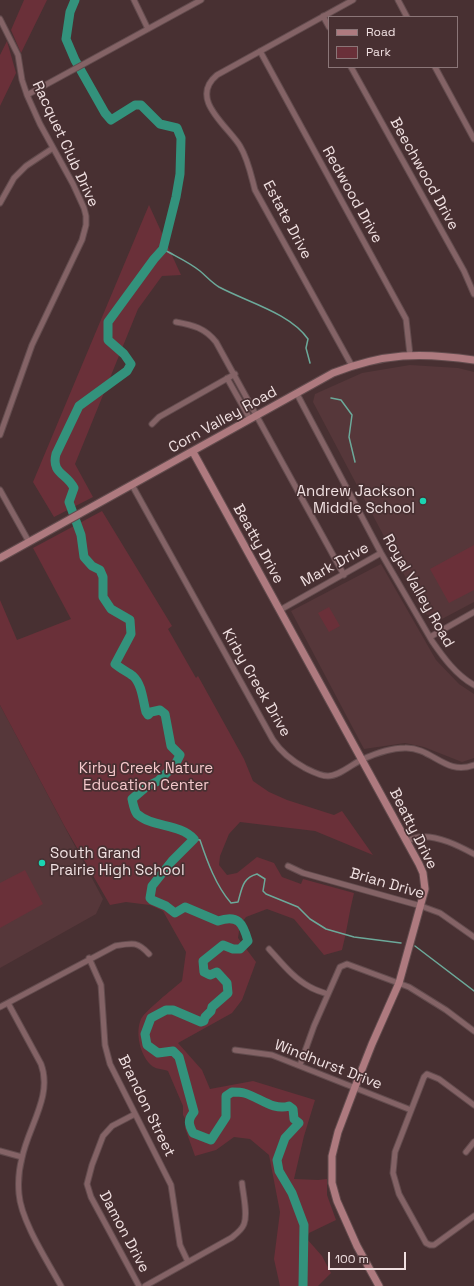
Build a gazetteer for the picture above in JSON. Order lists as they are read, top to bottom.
{
  "streets": {
    "street": [
      "Racquet Club Drive",
      "Beechwood Drive",
      "Redwood Drive",
      "Estate Drive",
      "Corn Valley Road",
      "Beatty Drive",
      "Mark Drive",
      "Royal Valley Road",
      "Kirby Creek Drive",
      "Brian Drive",
      "Windhurst Drive",
      "Brandon Street",
      "Damon Drive"
    ]
  },
  "crossings": [
    ["Redwood Drive", "Estate Drive"],
    ["Redwood Drive", "Corn Valley Road"],
    ["Estate Drive", "Corn Valley Road"],
    ["Corn Valley Road", "Beatty Drive"],
    ["Corn Valley Road", "Royal Valley Road"],
    ["Corn Valley Road", "Kirby Creek Drive"],
    ["Beatty Drive", "Mark Drive"],
    ["Beatty Drive", "Kirby Creek Drive"],
    ["Beatty Drive", "Brian Drive"],
    ["Beatty Drive", "Windhurst Drive"],
    ["Mark Drive", "Royal Valley Road"],
    ["Brandon Street", "Damon Drive"]
  ],
  "parks": ["Kirby Creek Nature Education Center"],
  "places": ["Andrew Jackson Middle School", "South Grand Prairie High School"],
  "legend": ["Road", "Park"],
  "scale_bar": "100 m"
}
